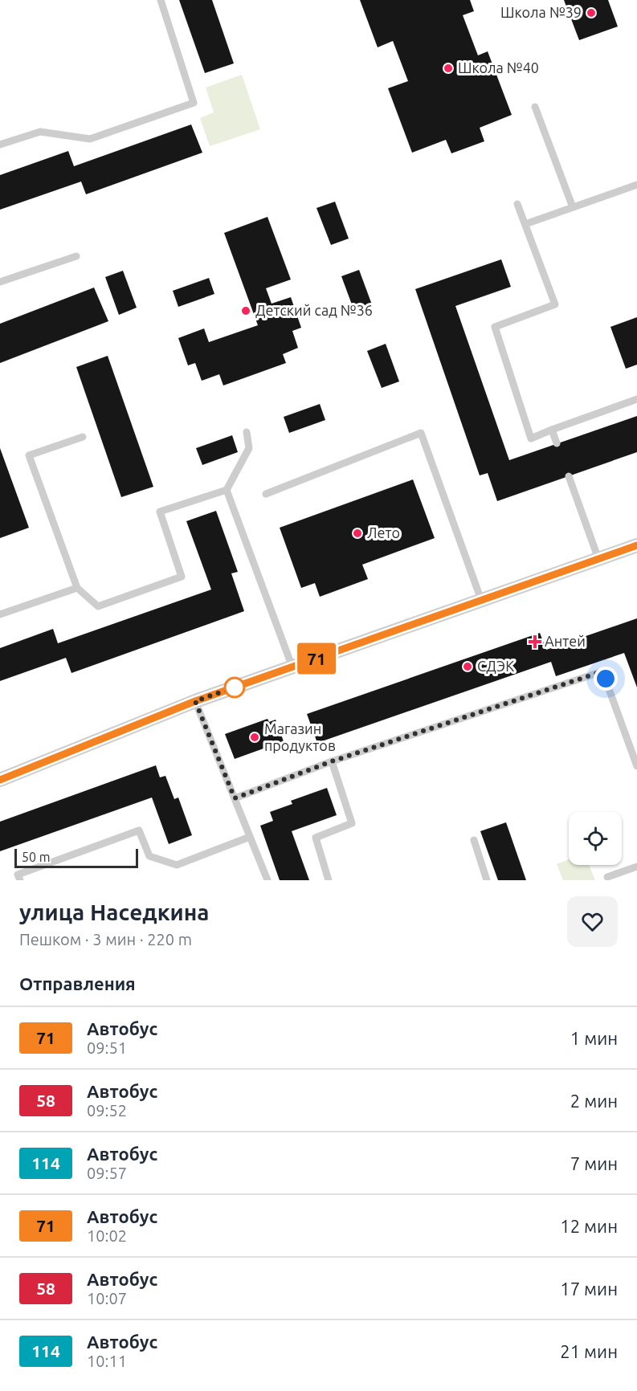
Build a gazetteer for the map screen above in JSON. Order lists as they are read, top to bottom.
{
  "places": {
    "other": [
      "Школа №39",
      "Школа №40",
      "Детский сад №36",
      "Лето",
      "СДЭК",
      "Магазин продуктов"
    ],
    "health": ["Антей"]
  },
  "lines": ["bus line 71"],
  "scale_bar": "50 m",
  "page": {
    "on_map": "71",
    "scale": "50 m",
    "heading": [
      ["улица Наседкина", "Пешком · 3 мин · 220 m"],
      "Отправления"
    ],
    "list": [
      {
        "mark": "71",
        "name": "Автобус",
        "note": "09:51",
        "value": "1 мин"
      },
      {
        "mark": "58",
        "name": "Автобус",
        "note": "09:52",
        "value": "2 мин"
      },
      {
        "mark": "114",
        "name": "Автобус",
        "note": "09:57",
        "value": "7 мин"
      },
      {
        "mark": "71",
        "name": "Автобус",
        "note": "10:02",
        "value": "12 мин"
      },
      {
        "mark": "58",
        "name": "Автобус",
        "note": "10:07",
        "value": "17 мин"
      },
      {
        "mark": "114",
        "name": "Автобус",
        "note": "10:11",
        "value": "21 мин"
      }
    ]
  }
}
